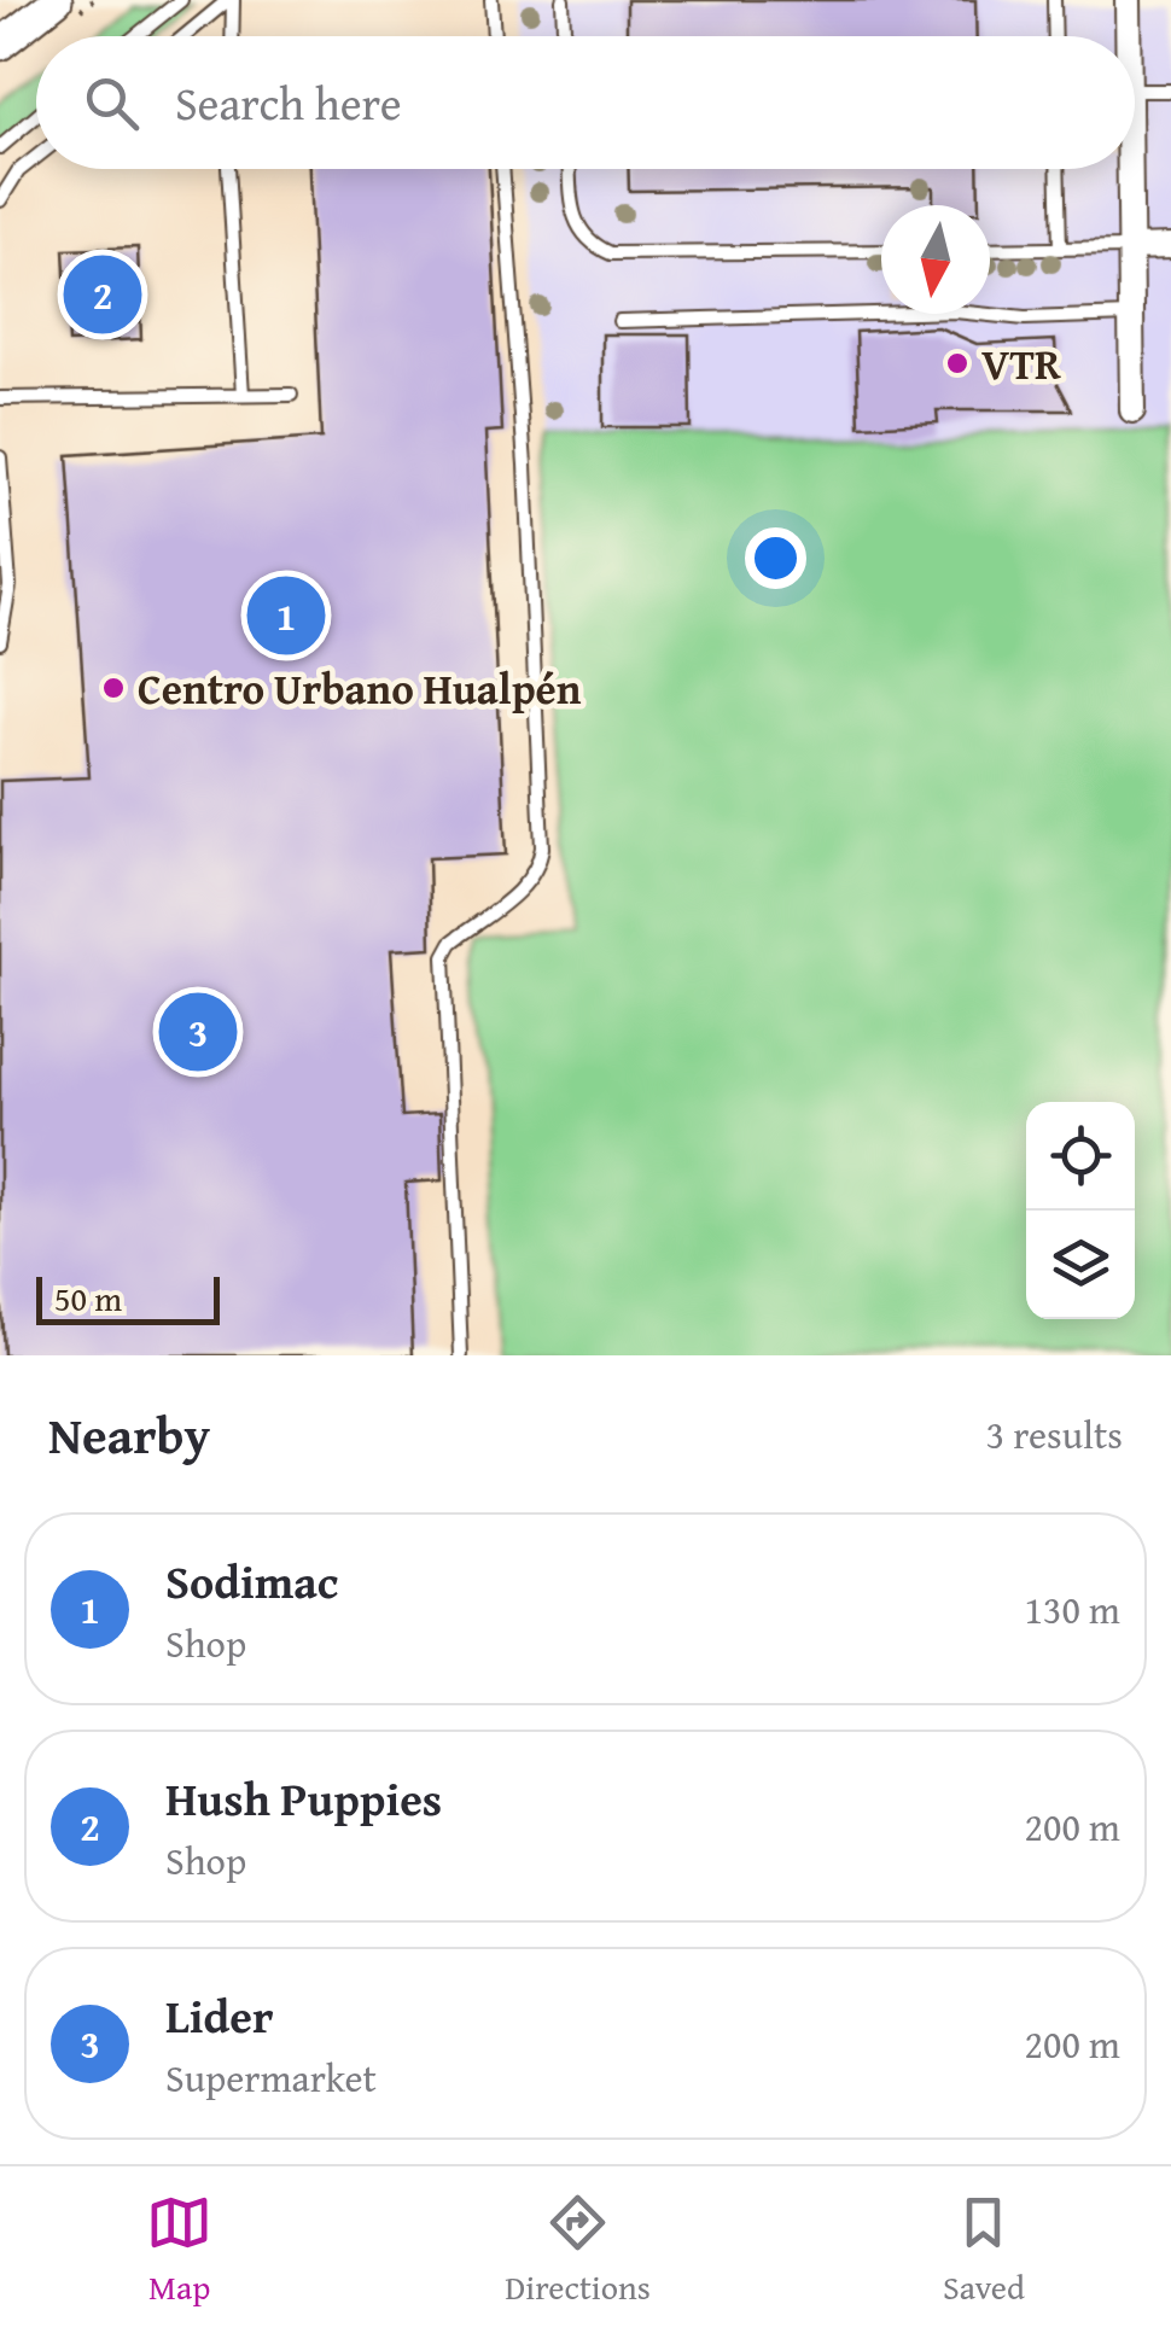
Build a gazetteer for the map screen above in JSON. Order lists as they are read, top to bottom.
{
  "places": ["VTR", "Centro Urbano Hualpén"],
  "scale_bar": "50 m",
  "north": "bottom",
  "page": {
    "search": "Search here",
    "pins": ["2", "1", "3"],
    "scale": "50 m",
    "heading": ["Nearby", "3 results"],
    "list": [
      {
        "mark": "1",
        "name": "Sodimac",
        "note": "Shop",
        "value": "130 m"
      },
      {
        "mark": "2",
        "name": "Hush Puppies",
        "note": "Shop",
        "value": "200 m"
      },
      {
        "mark": "3",
        "name": "Lider",
        "note": "Supermarket",
        "value": "200 m"
      }
    ],
    "nav": ["Map", "Directions", "Saved"]
  }
}
